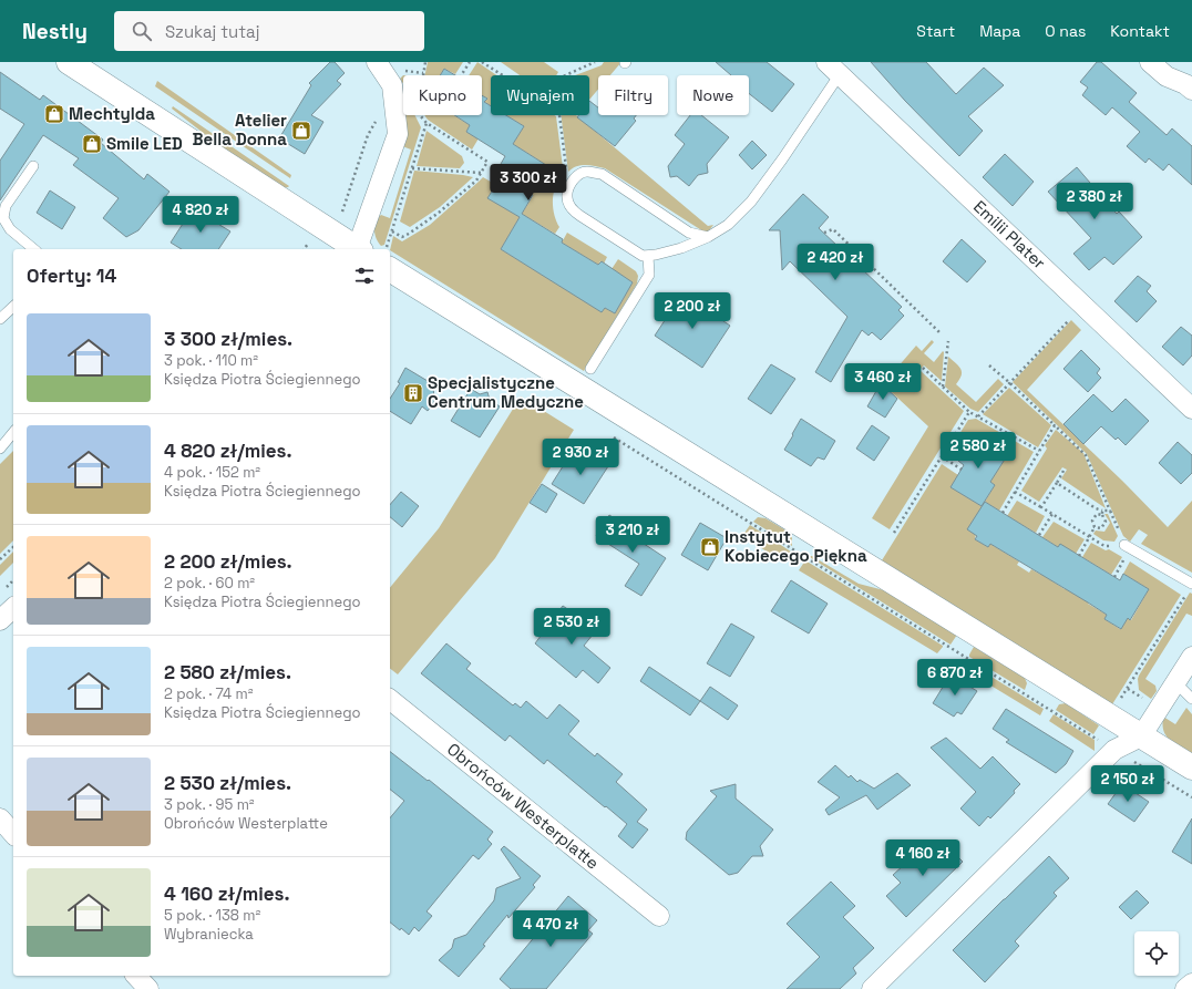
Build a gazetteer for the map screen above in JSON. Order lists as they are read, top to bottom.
{
  "streets": {
    "street": ["Emilii Plater", "Obrońców Westerplatte"]
  },
  "places": {
    "shop": [
      "Mechtylda",
      "Atelier Bella Donna",
      "Smile LED",
      "Instytut Kobiecego Piękna"
    ],
    "building": ["Specjalistyczne Centrum Medyczne"]
  },
  "page": {
    "header": "Nestly",
    "search": "Szukaj tutaj",
    "nav": [
      "Start",
      "Mapa",
      "O nas",
      "Kontakt"
    ],
    "chip": [
      "Kupno",
      "Wynajem",
      "Filtry",
      "Nowe"
    ],
    "price": [
      "3 300 zł",
      "2 380 zł",
      "4 820 zł",
      "2 420 zł",
      "2 200 zł",
      "3 460 zł",
      "2 580 zł",
      "2 930 zł",
      "3 210 zł",
      "2 530 zł",
      "6 870 zł",
      "2 150 zł",
      "4 160 zł",
      "4 470 zł"
    ],
    "heading": "Oferty: 14",
    "list": [
      {
        "name": "3 300 zł/mies.",
        "note": "3 pok. · 110 m² · Księdza Piotra Ściegiennego"
      },
      {
        "name": "4 820 zł/mies.",
        "note": "4 pok. · 152 m² · Księdza Piotra Ściegiennego"
      },
      {
        "name": "2 200 zł/mies.",
        "note": "2 pok. · 60 m² · Księdza Piotra Ściegiennego"
      },
      {
        "name": "2 580 zł/mies.",
        "note": "2 pok. · 74 m² · Księdza Piotra Ściegiennego"
      },
      {
        "name": "2 530 zł/mies.",
        "note": "3 pok. · 95 m² · Obrońców Westerplatte"
      },
      {
        "name": "4 160 zł/mies.",
        "note": "5 pok. · 138 m² · Wybraniecka"
      }
    ]
  }
}
